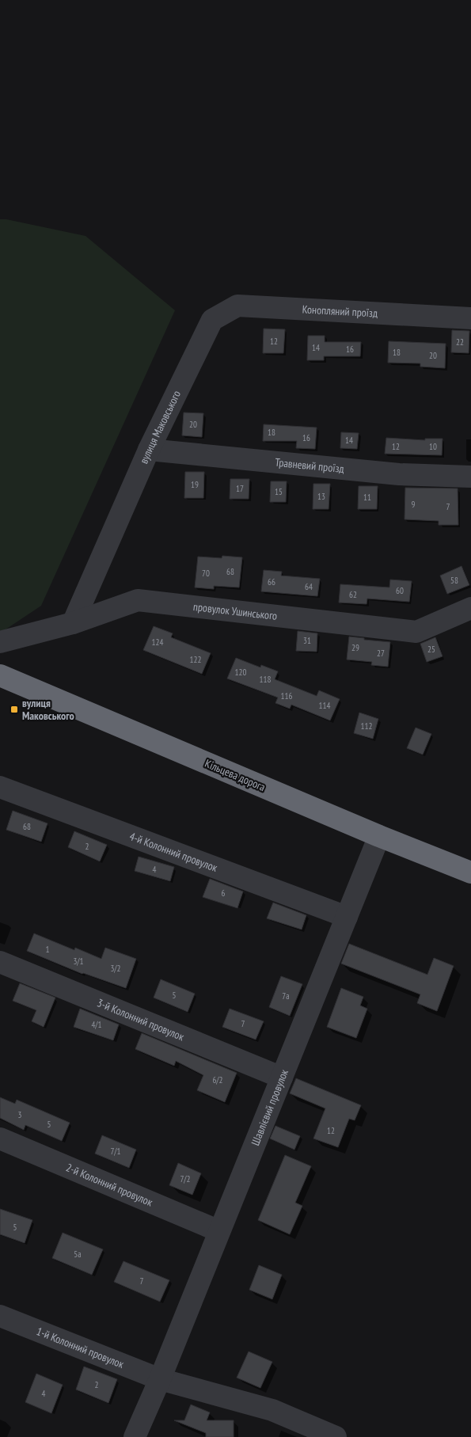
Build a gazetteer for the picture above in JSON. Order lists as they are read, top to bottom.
{
  "streets": {
    "highway": ["Кільцева дорога"],
    "street": [
      "Конопляний проїзд",
      "вулиця Маковського",
      "Травневий проїзд",
      "провулок Ушинського",
      "4-й Колонний провулок",
      "3-й Колонний провулок",
      "Шавлієвий провулок",
      "2-й Колонний провулок",
      "1-й Колонний провулок"
    ]
  },
  "crossings": [
    ["Конопляний проїзд", "вулиця Маковського"],
    ["вулиця Маковського", "Травневий проїзд"],
    ["вулиця Маковського", "провулок Ушинського"],
    ["Кільцева дорога", "Шавлієвий провулок"],
    ["4-й Колонний провулок", "Шавлієвий провулок"],
    ["3-й Колонний провулок", "Шавлієвий провулок"],
    ["Шавлієвий провулок", "2-й Колонний провулок"],
    ["Шавлієвий провулок", "1-й Колонний провулок"]
  ],
  "places": {
    "transit": ["вулиця Маковського"]
  },
  "house_numbers": [
    "12",
    "22",
    "14",
    "16",
    "18",
    "20",
    "20",
    "18",
    "16",
    "14",
    "12",
    "10",
    "19",
    "17",
    "15",
    "13",
    "11",
    "9",
    "7",
    "68",
    "70",
    "58",
    "66",
    "64",
    "60",
    "62",
    "31",
    "124",
    "29",
    "25",
    "27",
    "122",
    "120",
    "118",
    "116",
    "114",
    "112",
    "68",
    "2",
    "4",
    "6",
    "1",
    "3/1",
    "3/2",
    "5",
    "7а",
    "7",
    "4/1",
    "6/2",
    "3",
    "5",
    "12",
    "7/1",
    "7/2",
    "5",
    "5а",
    "7",
    "2",
    "4"
  ]
}
